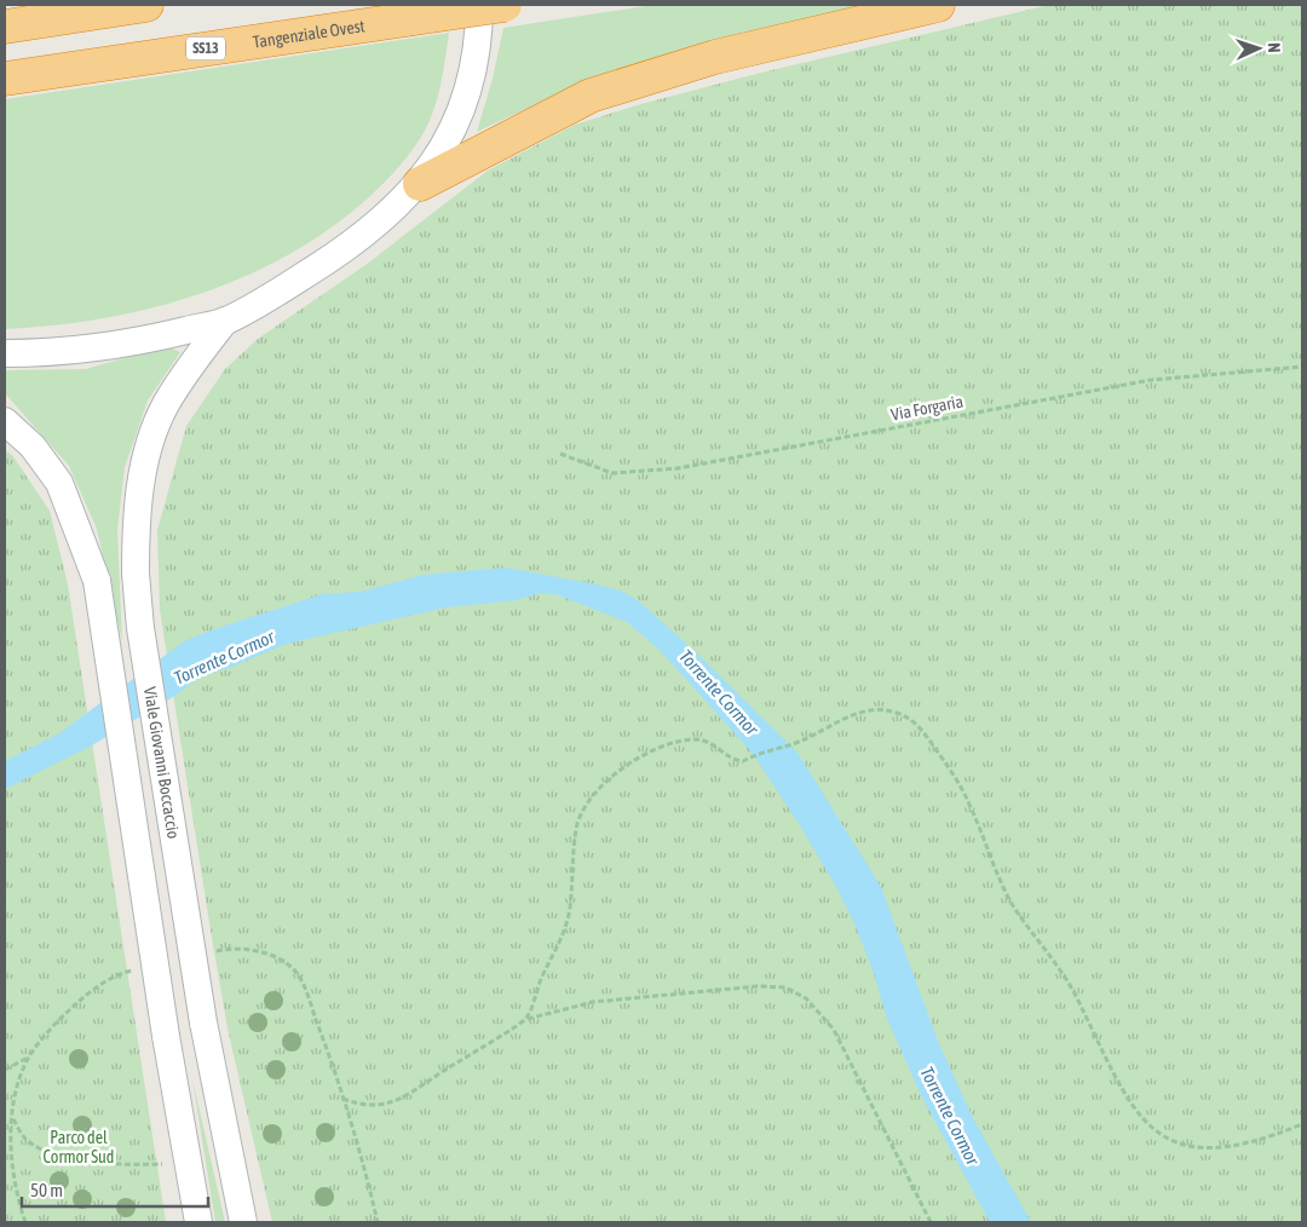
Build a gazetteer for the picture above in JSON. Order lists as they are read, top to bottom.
{
  "streets": {
    "highway": ["Tangenziale Ovest", "SS13"],
    "main road": ["Viale Giovanni Boccaccio"],
    "path": ["Via Forgaria"]
  },
  "water": ["Torrente Cormor"],
  "parks": ["Parco del Cormor Sud"],
  "scale_bar": "50 m",
  "north": "right"
}
